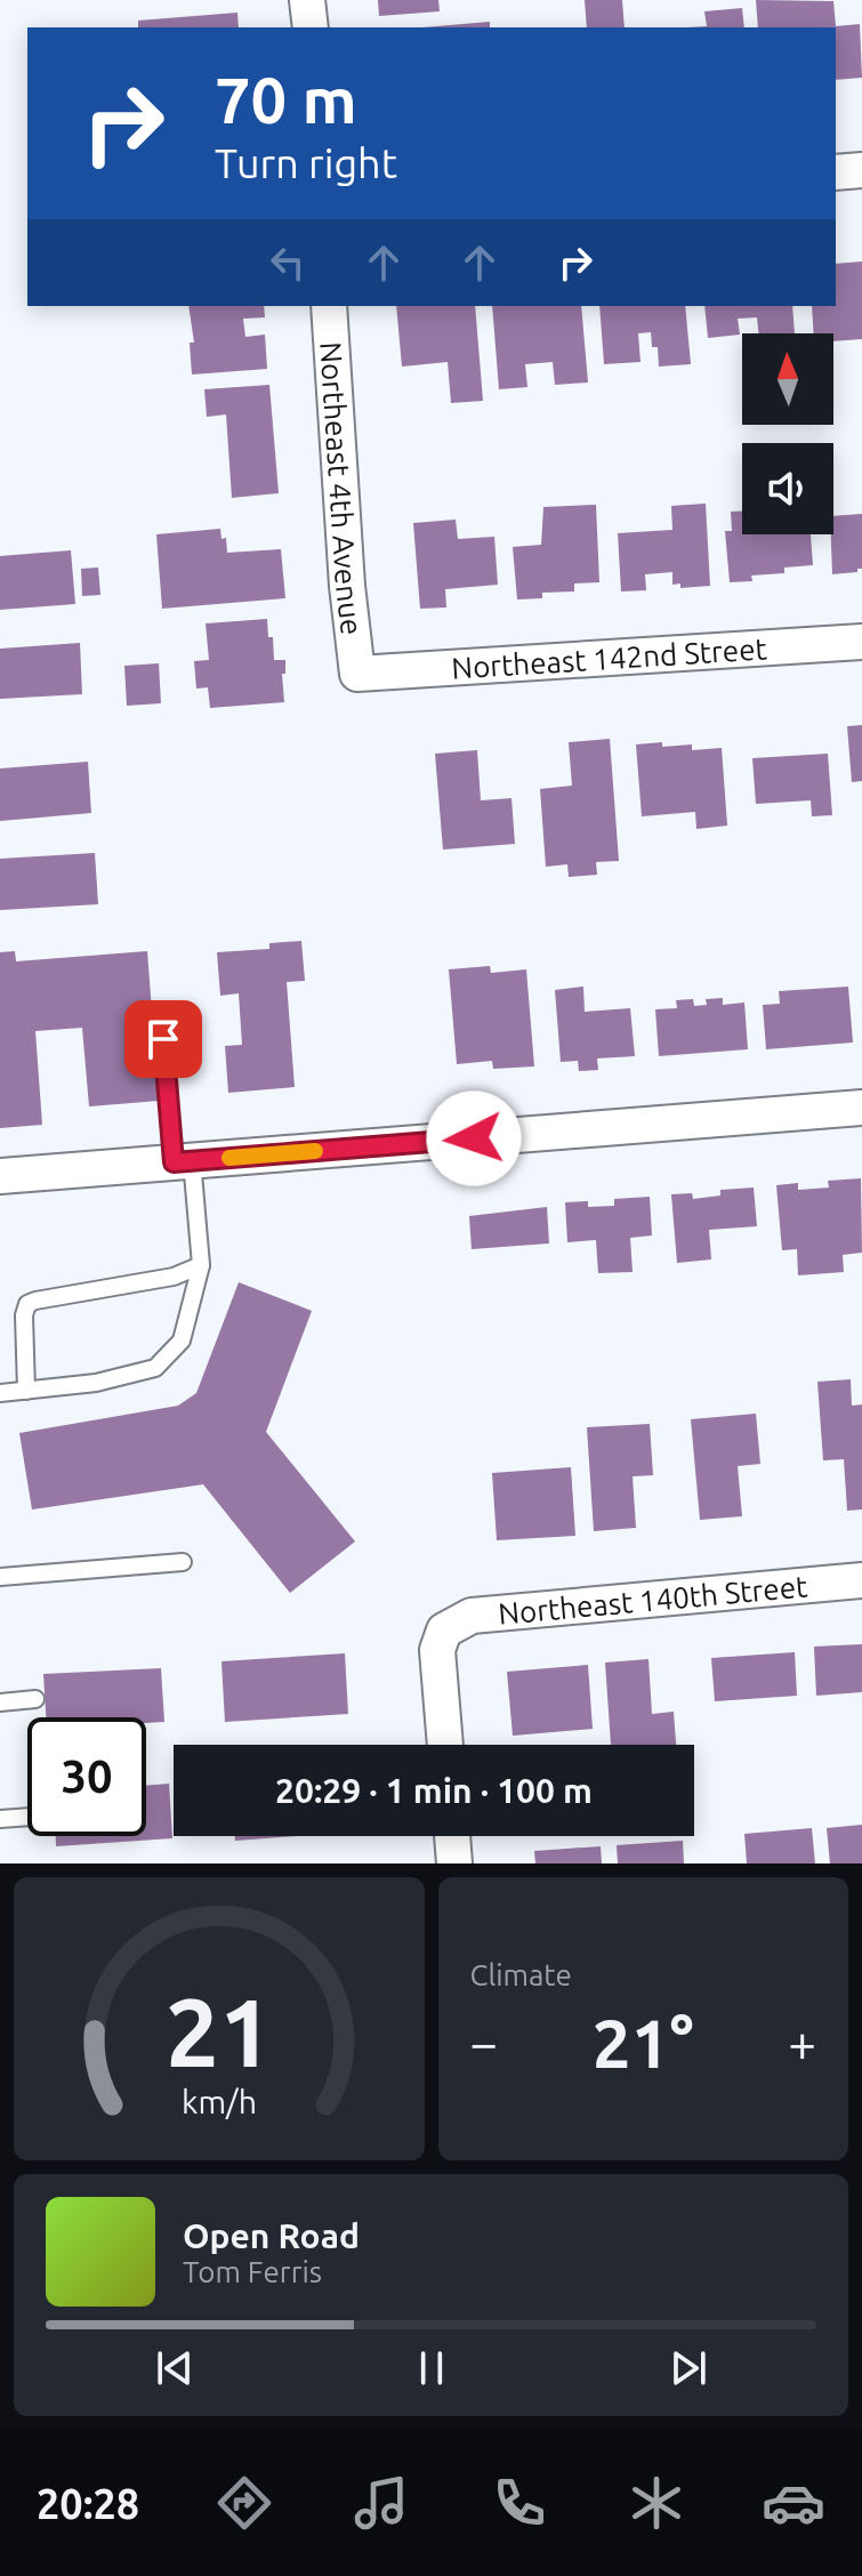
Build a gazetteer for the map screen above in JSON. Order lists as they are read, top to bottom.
{
  "streets": {
    "street": ["Northeast 4th Avenue", "Northeast 142nd Street", "Northeast 140th Street"]
  },
  "crossings": [
    ["Northeast 4th Avenue", "Northeast 142nd Street"]
  ],
  "north": "top",
  "page": {
    "turn": ["70 m", "Turn right"],
    "limit": "30",
    "trip": "20:29 · 1 min · 100 m",
    "tile": "Climate",
    "heat": ["−", "21°", "+"],
    "song": ["Open Road", "Tom Ferris"],
    "tabs": "20:28",
    "gauge": ["21", "km/h"]
  }
}
